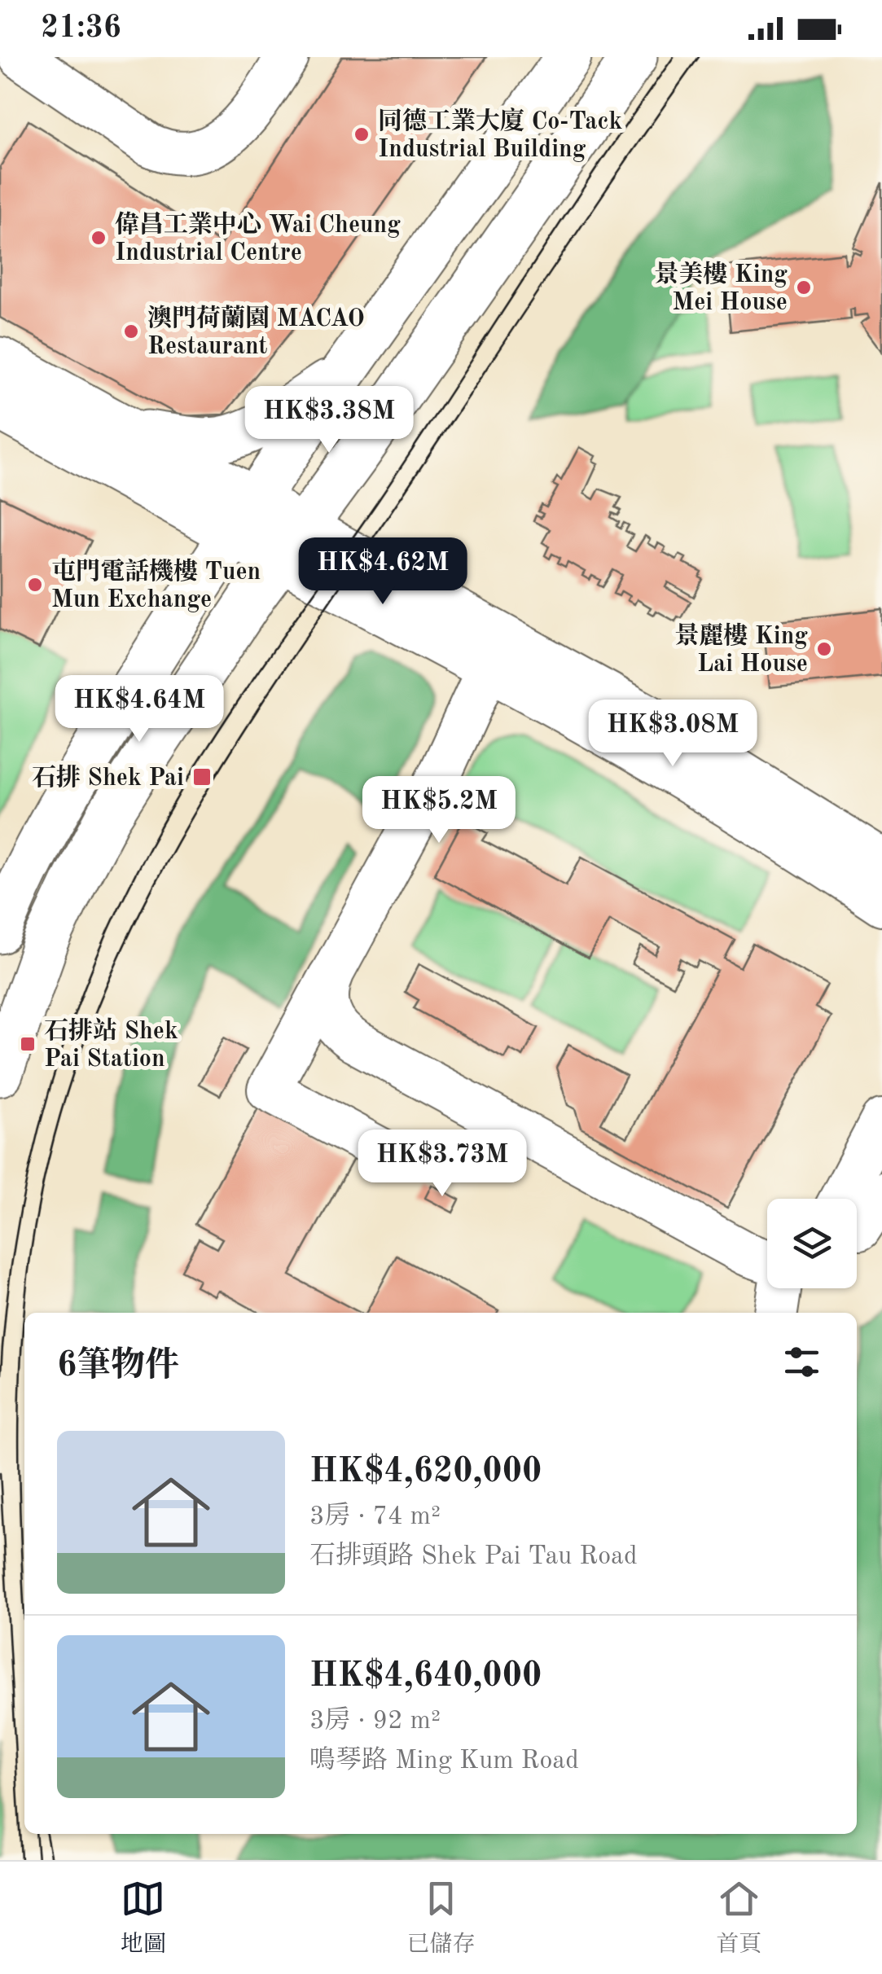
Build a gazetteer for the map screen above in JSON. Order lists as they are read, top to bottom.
{
  "places": {
    "other": [
      "同德工業大廈 Co-Tack Industrial Building",
      "偉昌工業中心 Wai Cheung Industrial Centre",
      "景美樓 King Mei House",
      "澳門荷蘭園 MACAO Restaurant",
      "屯門電話機樓 Tuen Mun Exchange",
      "景麗樓 King Lai House"
    ],
    "transit": ["石排 Shek Pai", "石排站 Shek Pai Station"]
  },
  "page": {
    "status": "21:36",
    "price": [
      "HK$3.38M",
      "HK$4.62M",
      "HK$4.64M",
      "HK$3.08M",
      "HK$5.2M",
      "HK$3.73M"
    ],
    "heading": "6筆物件",
    "list": [
      {
        "name": "HK$4,620,000",
        "note": "3房 · 74 m² · 石排頭路 Shek Pai Tau Road"
      },
      {
        "name": "HK$4,640,000",
        "note": "3房 · 92 m² · 鳴琴路 Ming Kum Road"
      }
    ],
    "tabs": ["地圖", "已儲存", "首頁"]
  }
}
